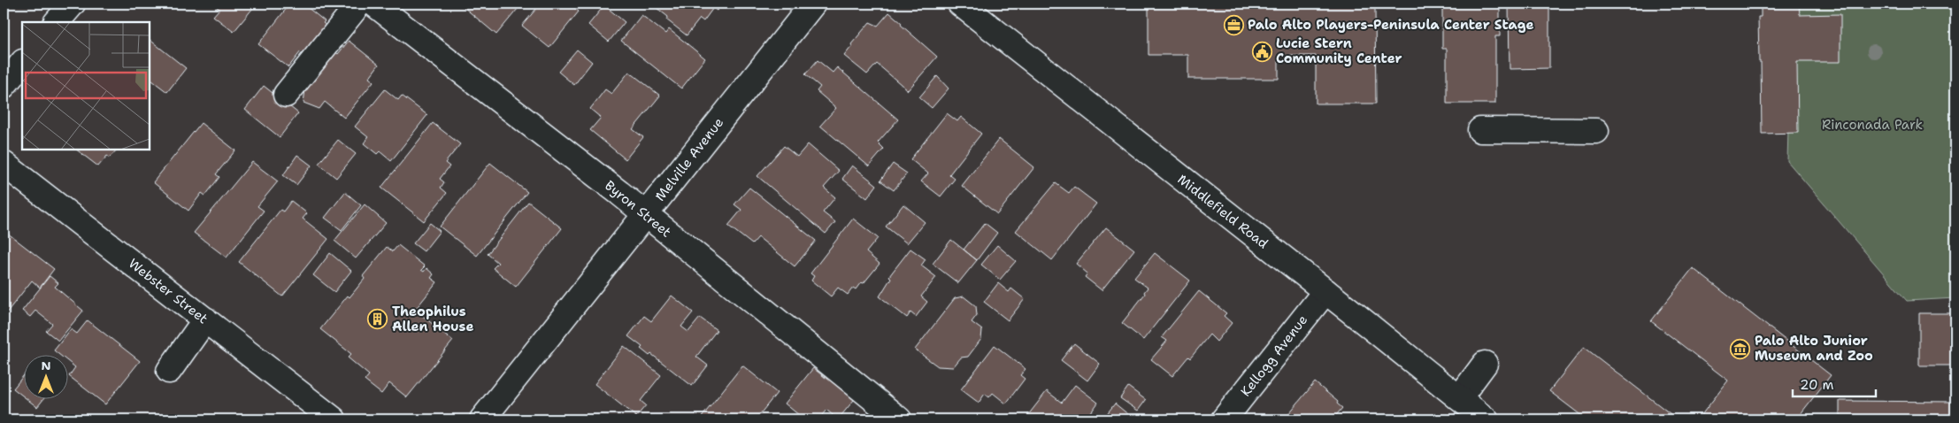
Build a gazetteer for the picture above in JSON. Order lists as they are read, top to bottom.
{
  "streets": {
    "street": [
      "Melville Avenue",
      "Byron Street",
      "Middlefield Road",
      "Webster Street",
      "Kellogg Avenue"
    ]
  },
  "crossings": [
    ["Melville Avenue", "Byron Street"],
    ["Middlefield Road", "Kellogg Avenue"]
  ],
  "parks": ["Rinconada Park"],
  "places": {
    "office": ["Palo Alto Players-Peninsula Center Stage"],
    "public building": ["Lucie Stern Community Center"],
    "building": ["Theophilus Allen House"],
    "museum": ["Palo Alto Junior Museum and Zoo"]
  },
  "scale_bar": "20 m",
  "north": "top"
}
